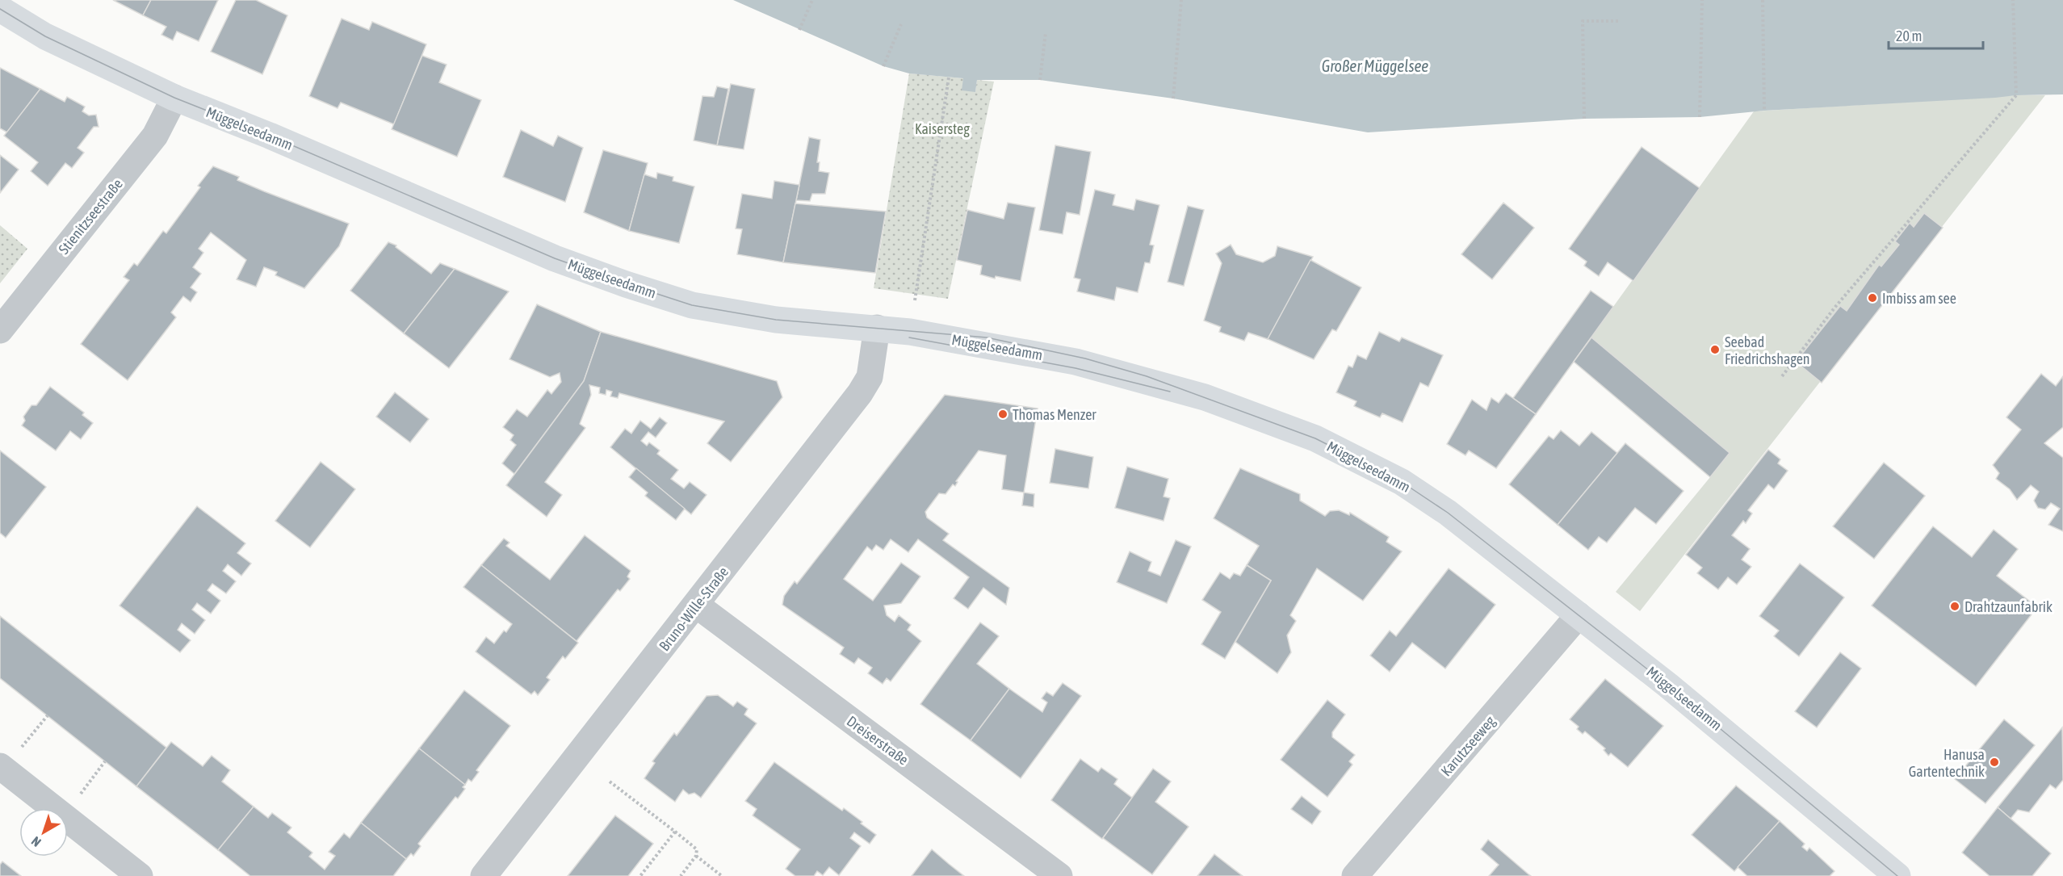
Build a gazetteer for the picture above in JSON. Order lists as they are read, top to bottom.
{
  "streets": {
    "main road": ["Müggelseedamm"],
    "street": [
      "Stienitzseestraße",
      "Bruno-Wille-Straße",
      "Dreiserstraße",
      "Karutzseeweg"
    ]
  },
  "crossings": [
    ["Müggelseedamm", "Stienitzseestraße"],
    ["Müggelseedamm", "Bruno-Wille-Straße"],
    ["Müggelseedamm", "Karutzseeweg"],
    ["Bruno-Wille-Straße", "Dreiserstraße"]
  ],
  "water": ["Großer Müggelsee"],
  "parks": ["Kaisersteg"],
  "places": [
    "Imbiss am see",
    "Seebad Friedrichshagen",
    "Thomas Menzer",
    "Drahtzaunfabrik",
    "Hanusa Gartentechnik"
  ],
  "scale_bar": "20 m",
  "north": "bottom left"
}
